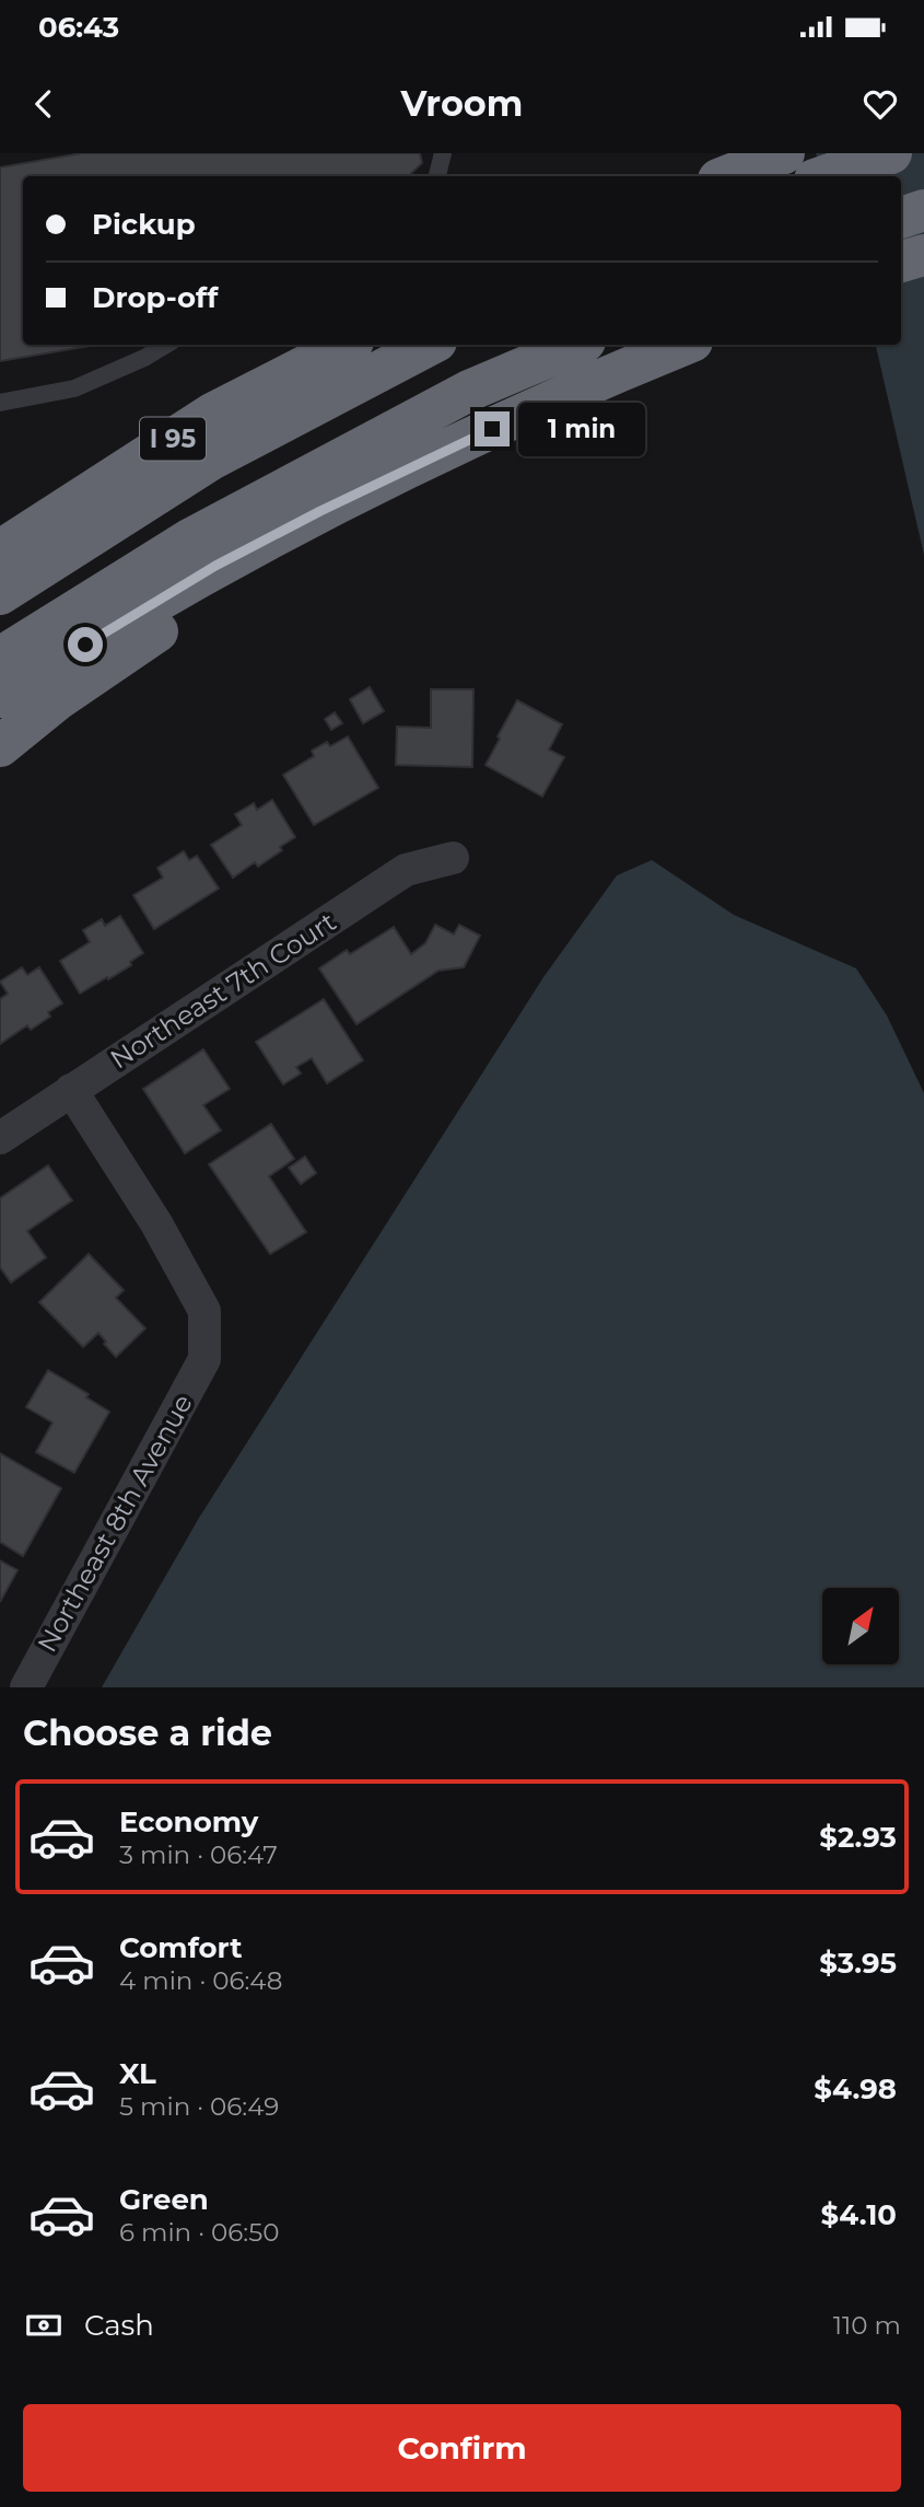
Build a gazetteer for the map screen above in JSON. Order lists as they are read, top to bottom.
{
  "streets": {
    "highway": ["I 95"],
    "street": ["Northeast 7th Court", "Northeast 8th Avenue"]
  },
  "crossings": [
    ["Northeast 7th Court", "Northeast 8th Avenue"]
  ],
  "north": "top right",
  "page": {
    "status": "06:43",
    "header": "Vroom",
    "banner": ["Pickup", "Drop-off"],
    "bubble": "1 min",
    "heading": "Choose a ride",
    "list": [
      {
        "name": "Economy",
        "note": "3 min · 06:47",
        "value": "$2.93"
      },
      {
        "name": "Comfort",
        "note": "4 min · 06:48",
        "value": "$3.95"
      },
      {
        "name": "XL",
        "note": "5 min · 06:49",
        "value": "$4.98"
      },
      {
        "name": "Green",
        "note": "6 min · 06:50",
        "value": "$4.10"
      }
    ],
    "pay": ["Cash", "110 m"],
    "buttons": "Confirm"
  }
}
